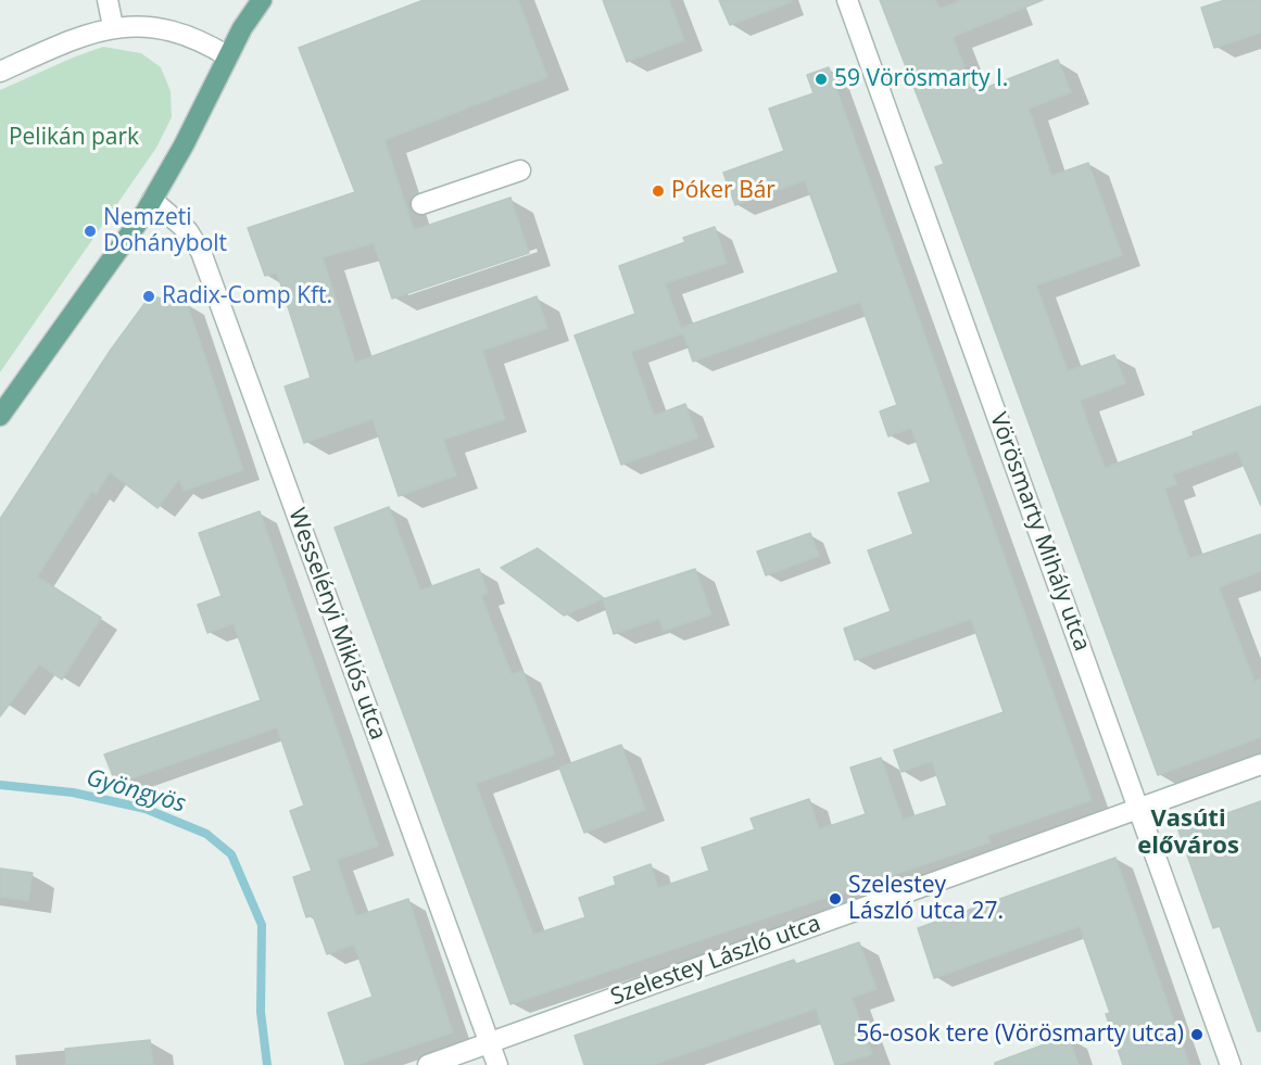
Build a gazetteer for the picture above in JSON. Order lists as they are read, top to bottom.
{
  "streets": {
    "street": ["Vörösmarty Mihály utca", "Wesselényi Miklós utca", "Szelestey László utca"]
  },
  "crossings": [
    ["Vörösmarty Mihály utca", "Szelestey László utca"],
    ["Wesselényi Miklós utca", "Szelestey László utca"]
  ],
  "districts": ["Vasúti előváros"],
  "water": ["Gyöngyös"],
  "parks": ["Pelikán park"],
  "places": [
    "59 Vörösmarty I.",
    "Póker Bár",
    "Nemzeti Dohánybolt",
    "Radix-Comp Kft.",
    "Szelestey László utca 27.",
    "56-osok tere (Vörösmarty utca)"
  ]
}
